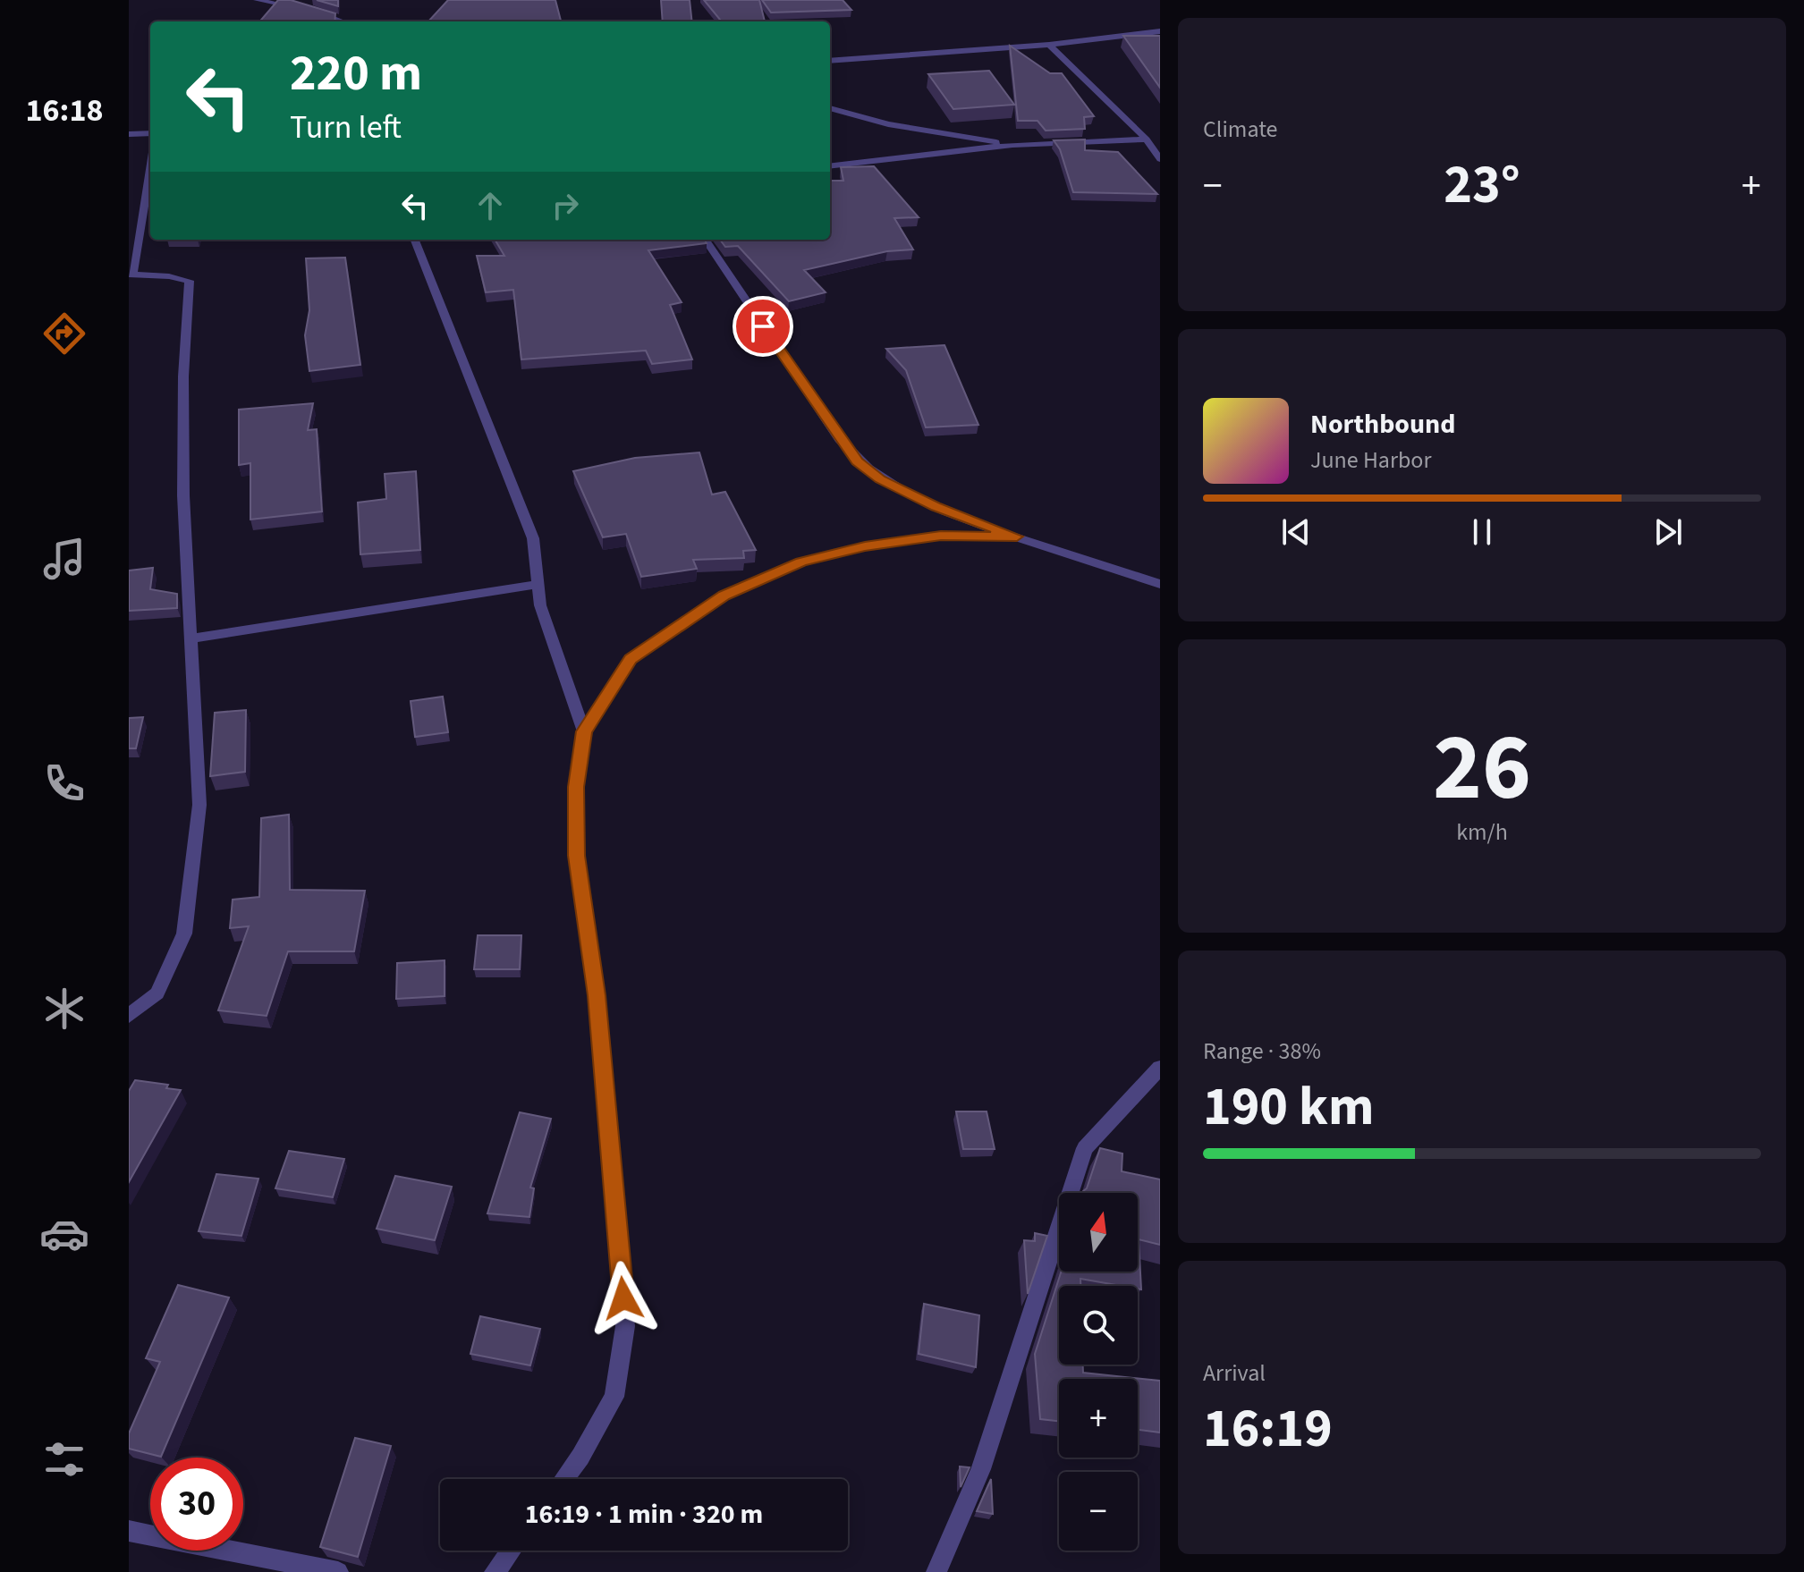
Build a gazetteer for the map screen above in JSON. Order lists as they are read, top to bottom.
{
  "north": "top",
  "page": {
    "tabs": "16:18",
    "tile": [
      "Climate",
      ["26", "km/h"],
      ["Range · 38%", "190 km"],
      ["Arrival", "16:19"]
    ],
    "turn": ["220 m", "Turn left"],
    "heat": ["−", "23°", "+"],
    "song": ["Northbound", "June Harbor"],
    "map_buttons": ["+", "−"],
    "limit": "30",
    "trip": "16:19 · 1 min · 320 m"
  }
}
